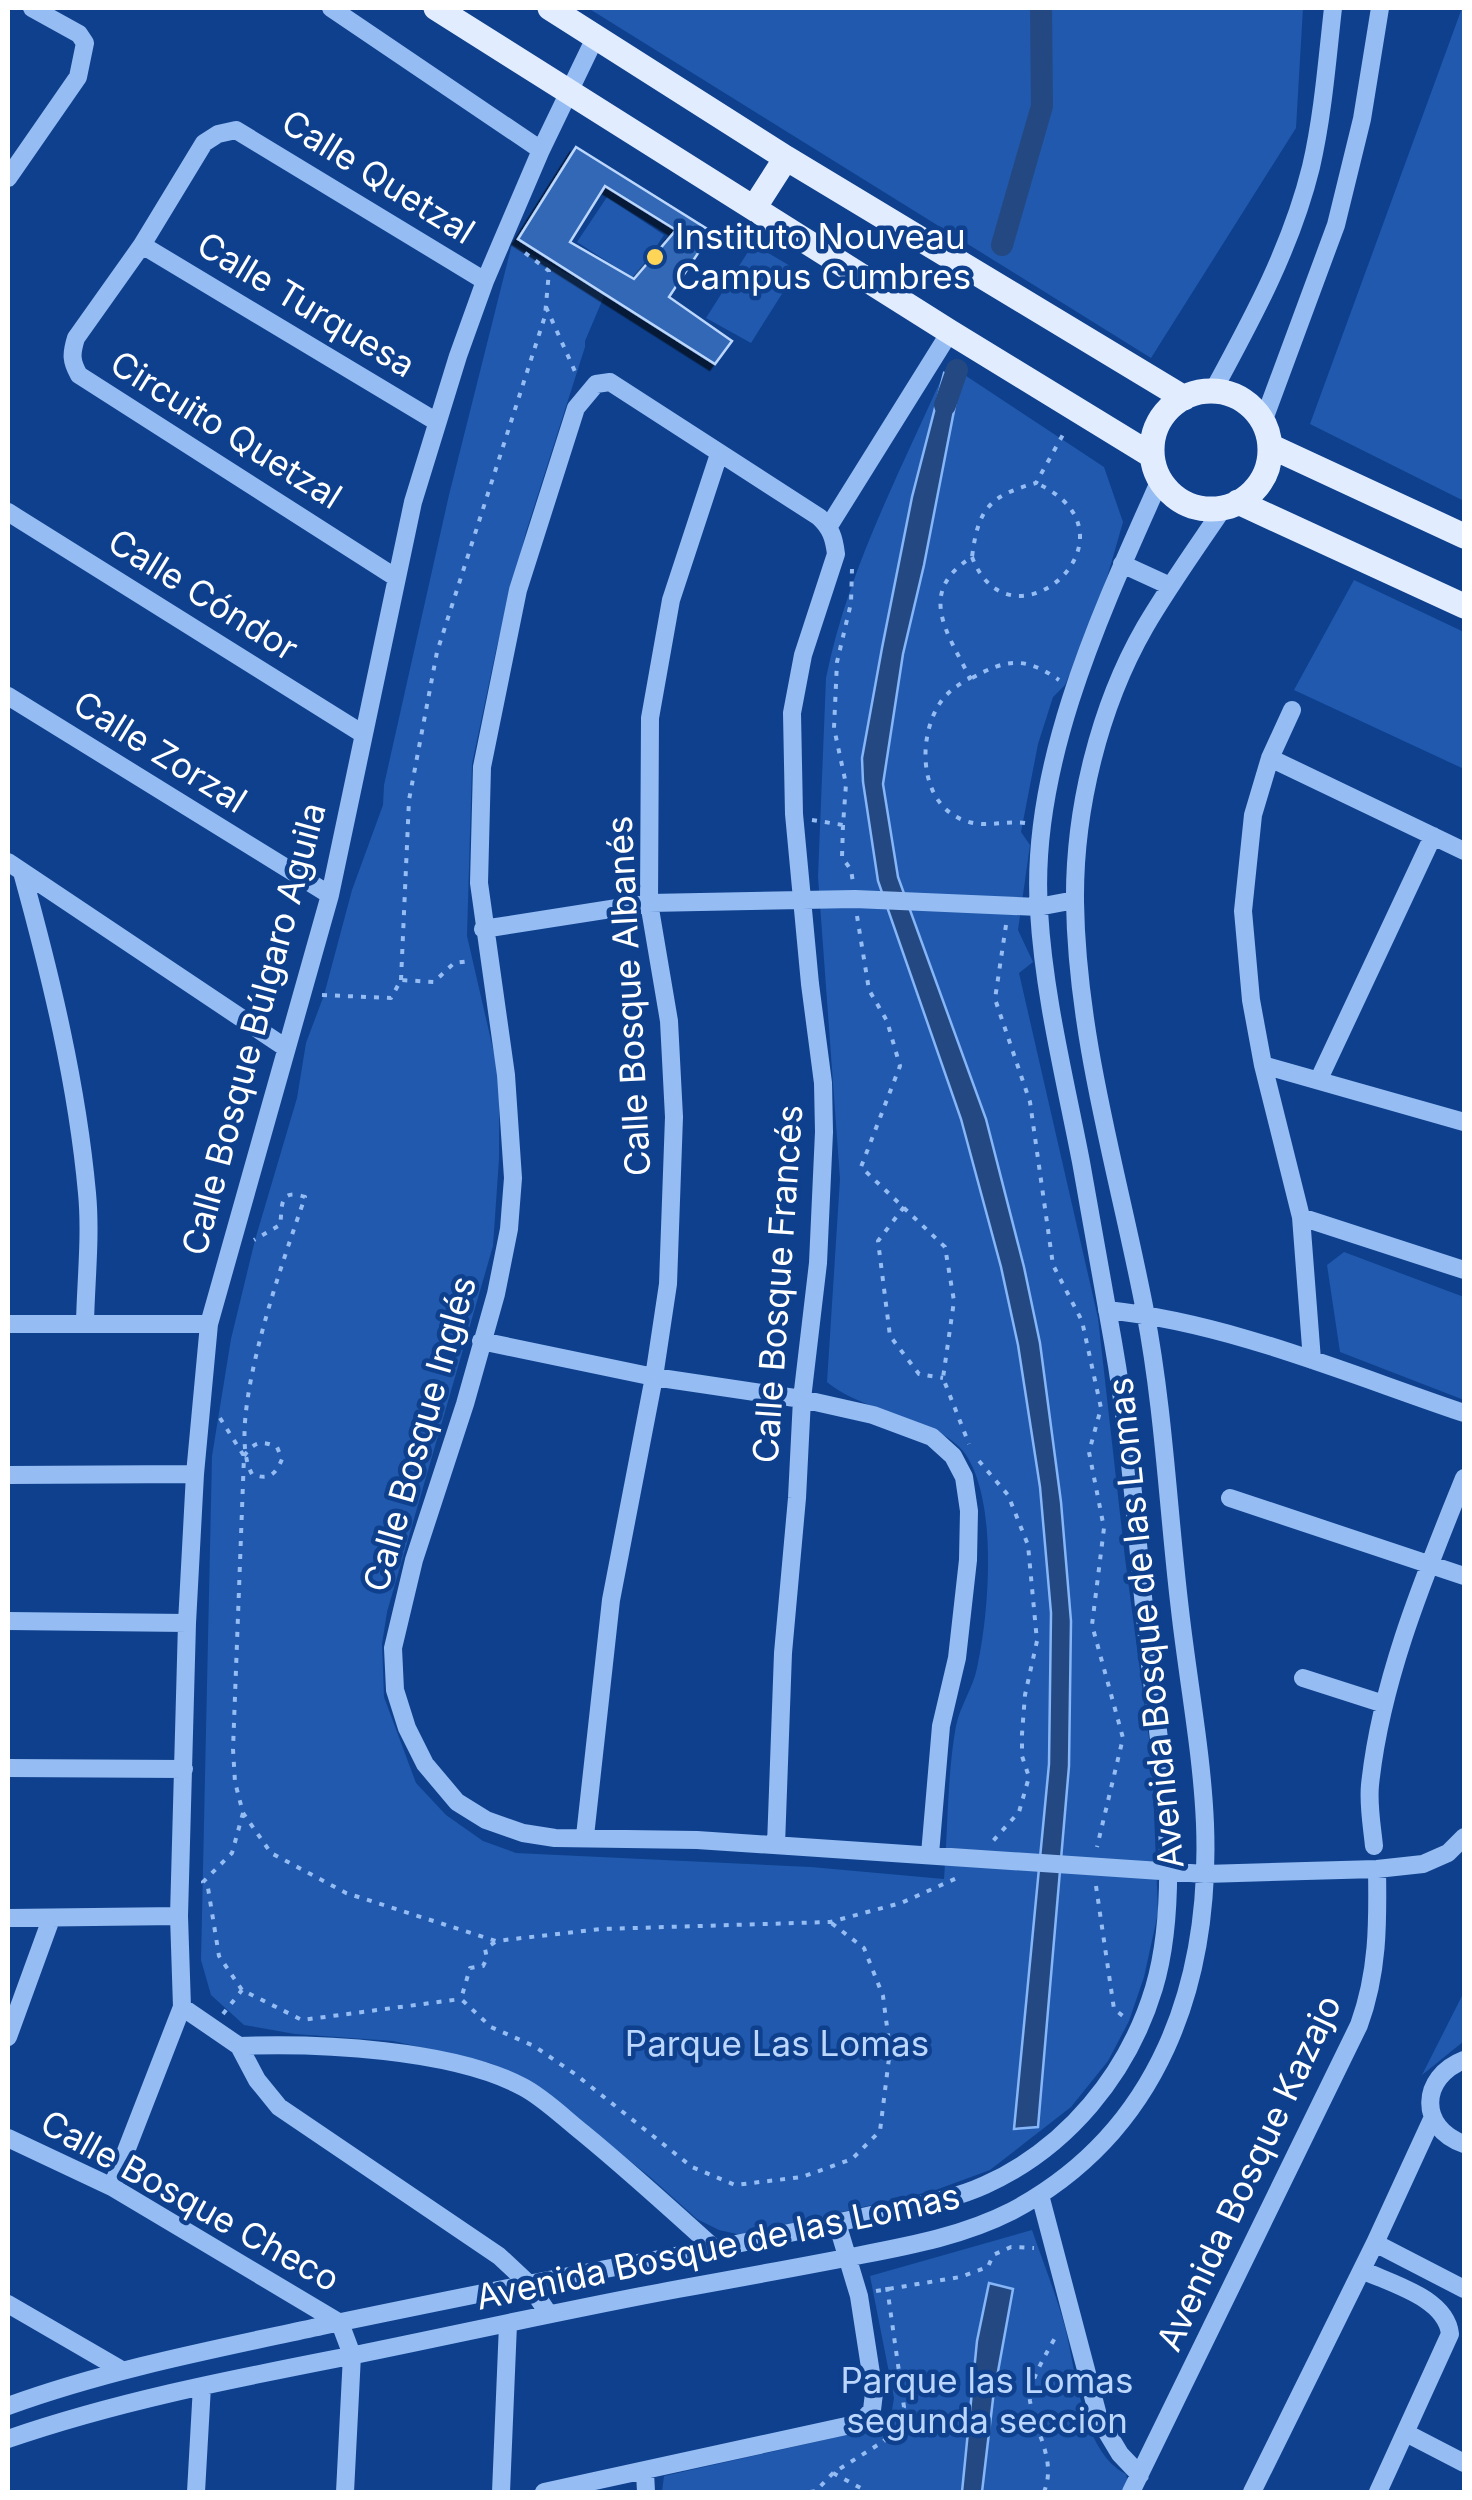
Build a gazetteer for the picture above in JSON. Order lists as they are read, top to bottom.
{
  "streets": {
    "street": [
      "Calle Quetzal",
      "Calle Turquesa",
      "Circuito Quetzal",
      "Calle Cóndor",
      "Calle Zorzal",
      "Calle Bosque Albanés",
      "Calle Bosque Búlgaro Aguila",
      "Calle Bosque Francés",
      "Calle Bosque Inglés",
      "Avenida Bosque de las Lomas",
      "Avenida Bosque Kazajo",
      "Calle Bosque Checo"
    ]
  },
  "crossings": [
    ["Calle Quetzal", "Circuito Quetzal"],
    ["Calle Quetzal", "Calle Bosque Búlgaro Aguila"],
    ["Calle Turquesa", "Circuito Quetzal"],
    ["Calle Turquesa", "Calle Bosque Búlgaro Aguila"],
    ["Circuito Quetzal", "Calle Bosque Búlgaro Aguila"],
    ["Calle Cóndor", "Calle Bosque Búlgaro Aguila"],
    ["Calle Zorzal", "Calle Bosque Búlgaro Aguila"],
    ["Calle Bosque Albanés", "Calle Bosque Inglés"],
    ["Calle Bosque Francés", "Calle Bosque Inglés"],
    ["Calle Bosque Inglés", "Avenida Bosque de las Lomas"],
    ["Calle Bosque Inglés", "Avenida Bosque Kazajo"],
    ["Avenida Bosque de las Lomas", "Calle Bosque Checo"]
  ],
  "parks": ["Parque Las Lomas", "Parque las Lomas segunda seccion"],
  "places": ["Instituto Nouveau Campus Cumbres"]
}
